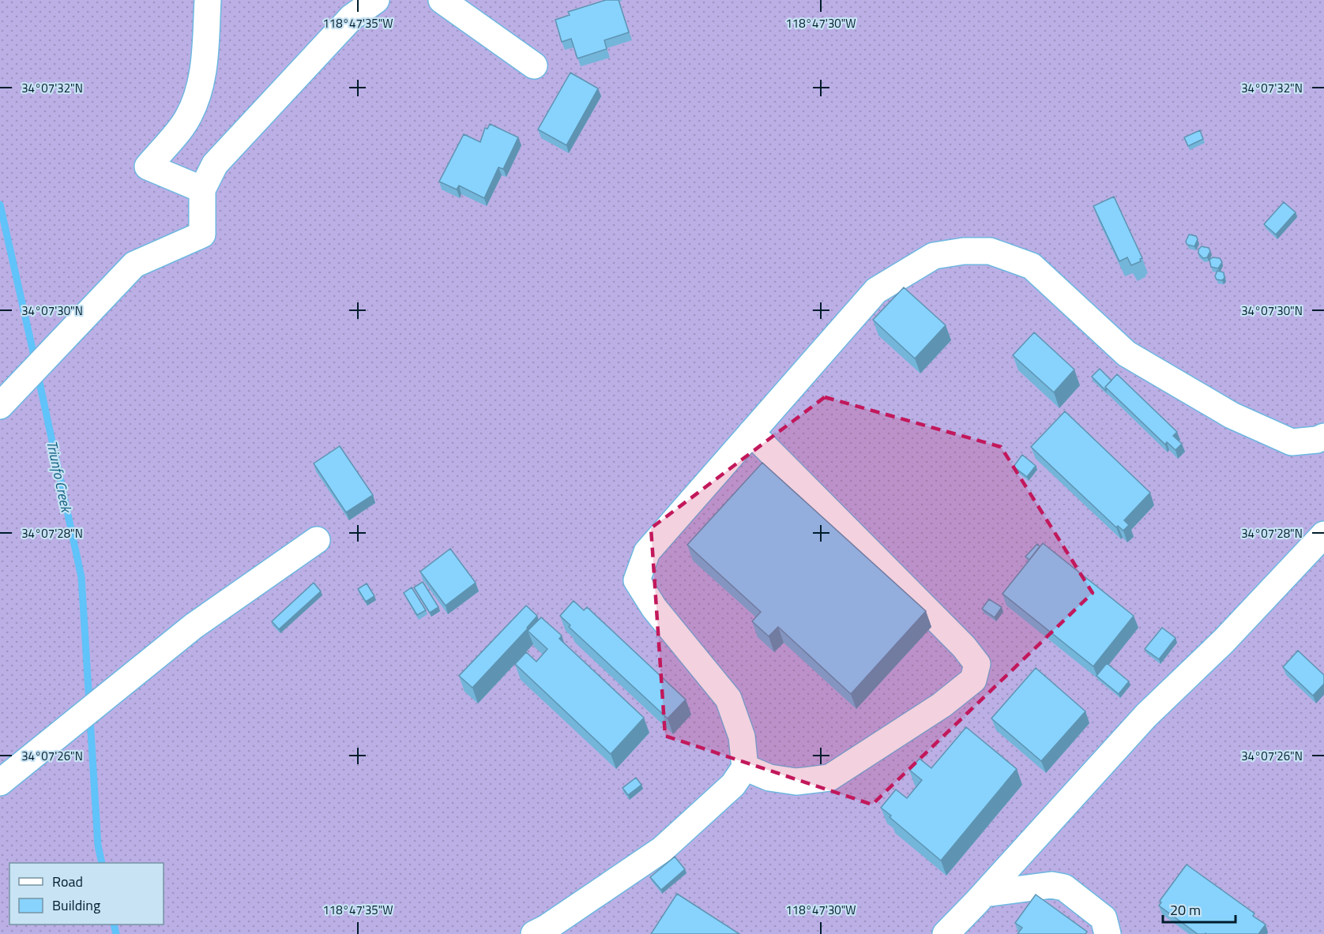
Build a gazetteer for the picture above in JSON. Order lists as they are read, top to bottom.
{
  "water": ["Triunfo Creek"],
  "legend": ["Road", "Building"],
  "scale_bar": "20 m",
  "coordinates": [
    "118°47'35\"W",
    "118°47'30\"W",
    "34°07'32\"N",
    "34°07'30\"N",
    "34°07'28\"N",
    "34°07'26\"N"
  ]
}
